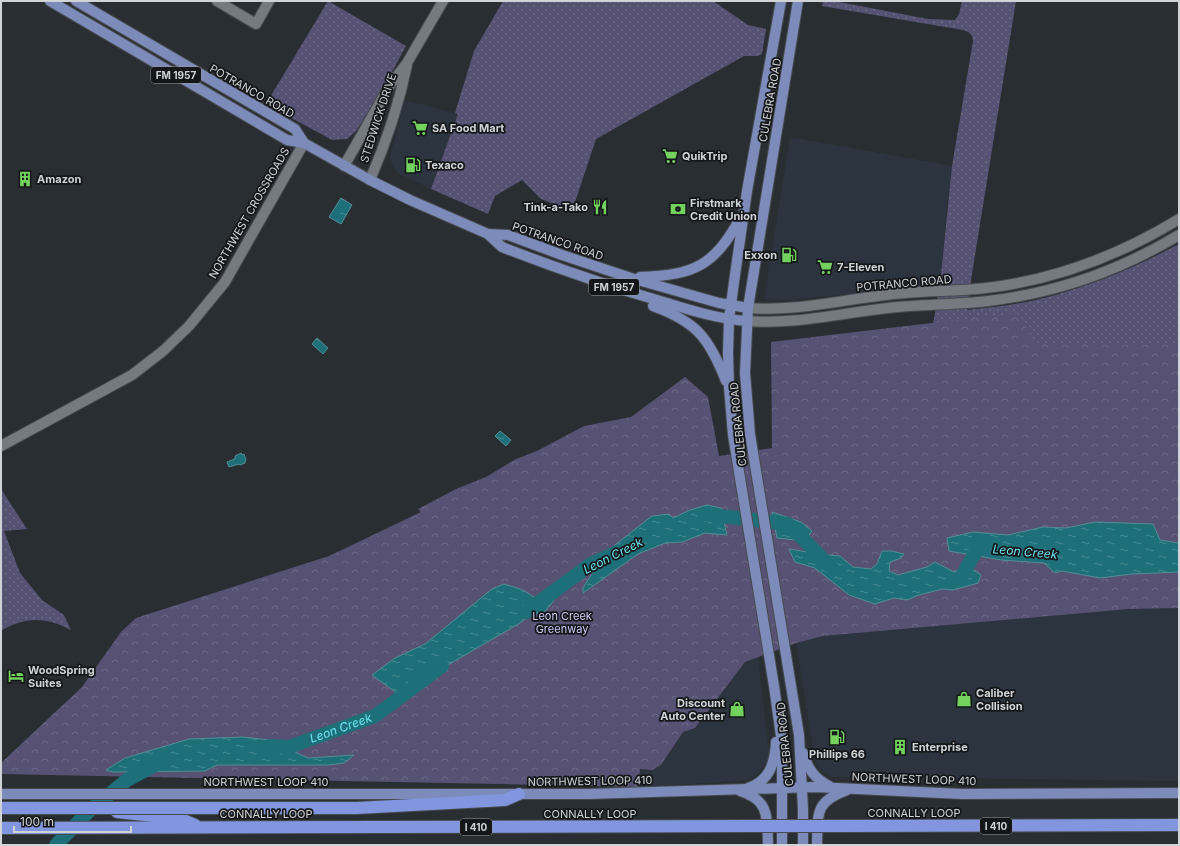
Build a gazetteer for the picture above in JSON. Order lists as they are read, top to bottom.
{
  "streets": {
    "highway": ["CONNALLY LOOP", "I 410"],
    "main road": [
      "FM 1957",
      "POTRANCO ROAD",
      "CULEBRA ROAD",
      "NORTHWEST LOOP 410"
    ],
    "street": ["STEDWICK DRIVE", "NORTHWEST CROSSROADS"]
  },
  "crossings": [
    ["FM 1957", "POTRANCO ROAD"],
    ["FM 1957", "CULEBRA ROAD"],
    ["FM 1957", "STEDWICK DRIVE"],
    ["FM 1957", "NORTHWEST CROSSROADS"],
    ["POTRANCO ROAD", "CULEBRA ROAD"],
    ["POTRANCO ROAD", "NORTHWEST CROSSROADS"],
    ["CULEBRA ROAD", "NORTHWEST LOOP 410"]
  ],
  "water": ["Leon Creek"],
  "parks": ["Leon Creek Greenway"],
  "places": {
    "supermarket": ["SA Food Mart", "QuikTrip", "7-Eleven"],
    "fuel station": ["Texaco", "Exxon", "Phillips 66"],
    "building": ["Amazon", "Enterprise"],
    "restaurant": ["Tink-a-Tako"],
    "bank": ["Firstmark Credit Union"],
    "hotel": ["WoodSpring Suites"],
    "shop": ["Caliber Collision", "Discount Auto Center"]
  },
  "scale_bar": "100 m"
}
